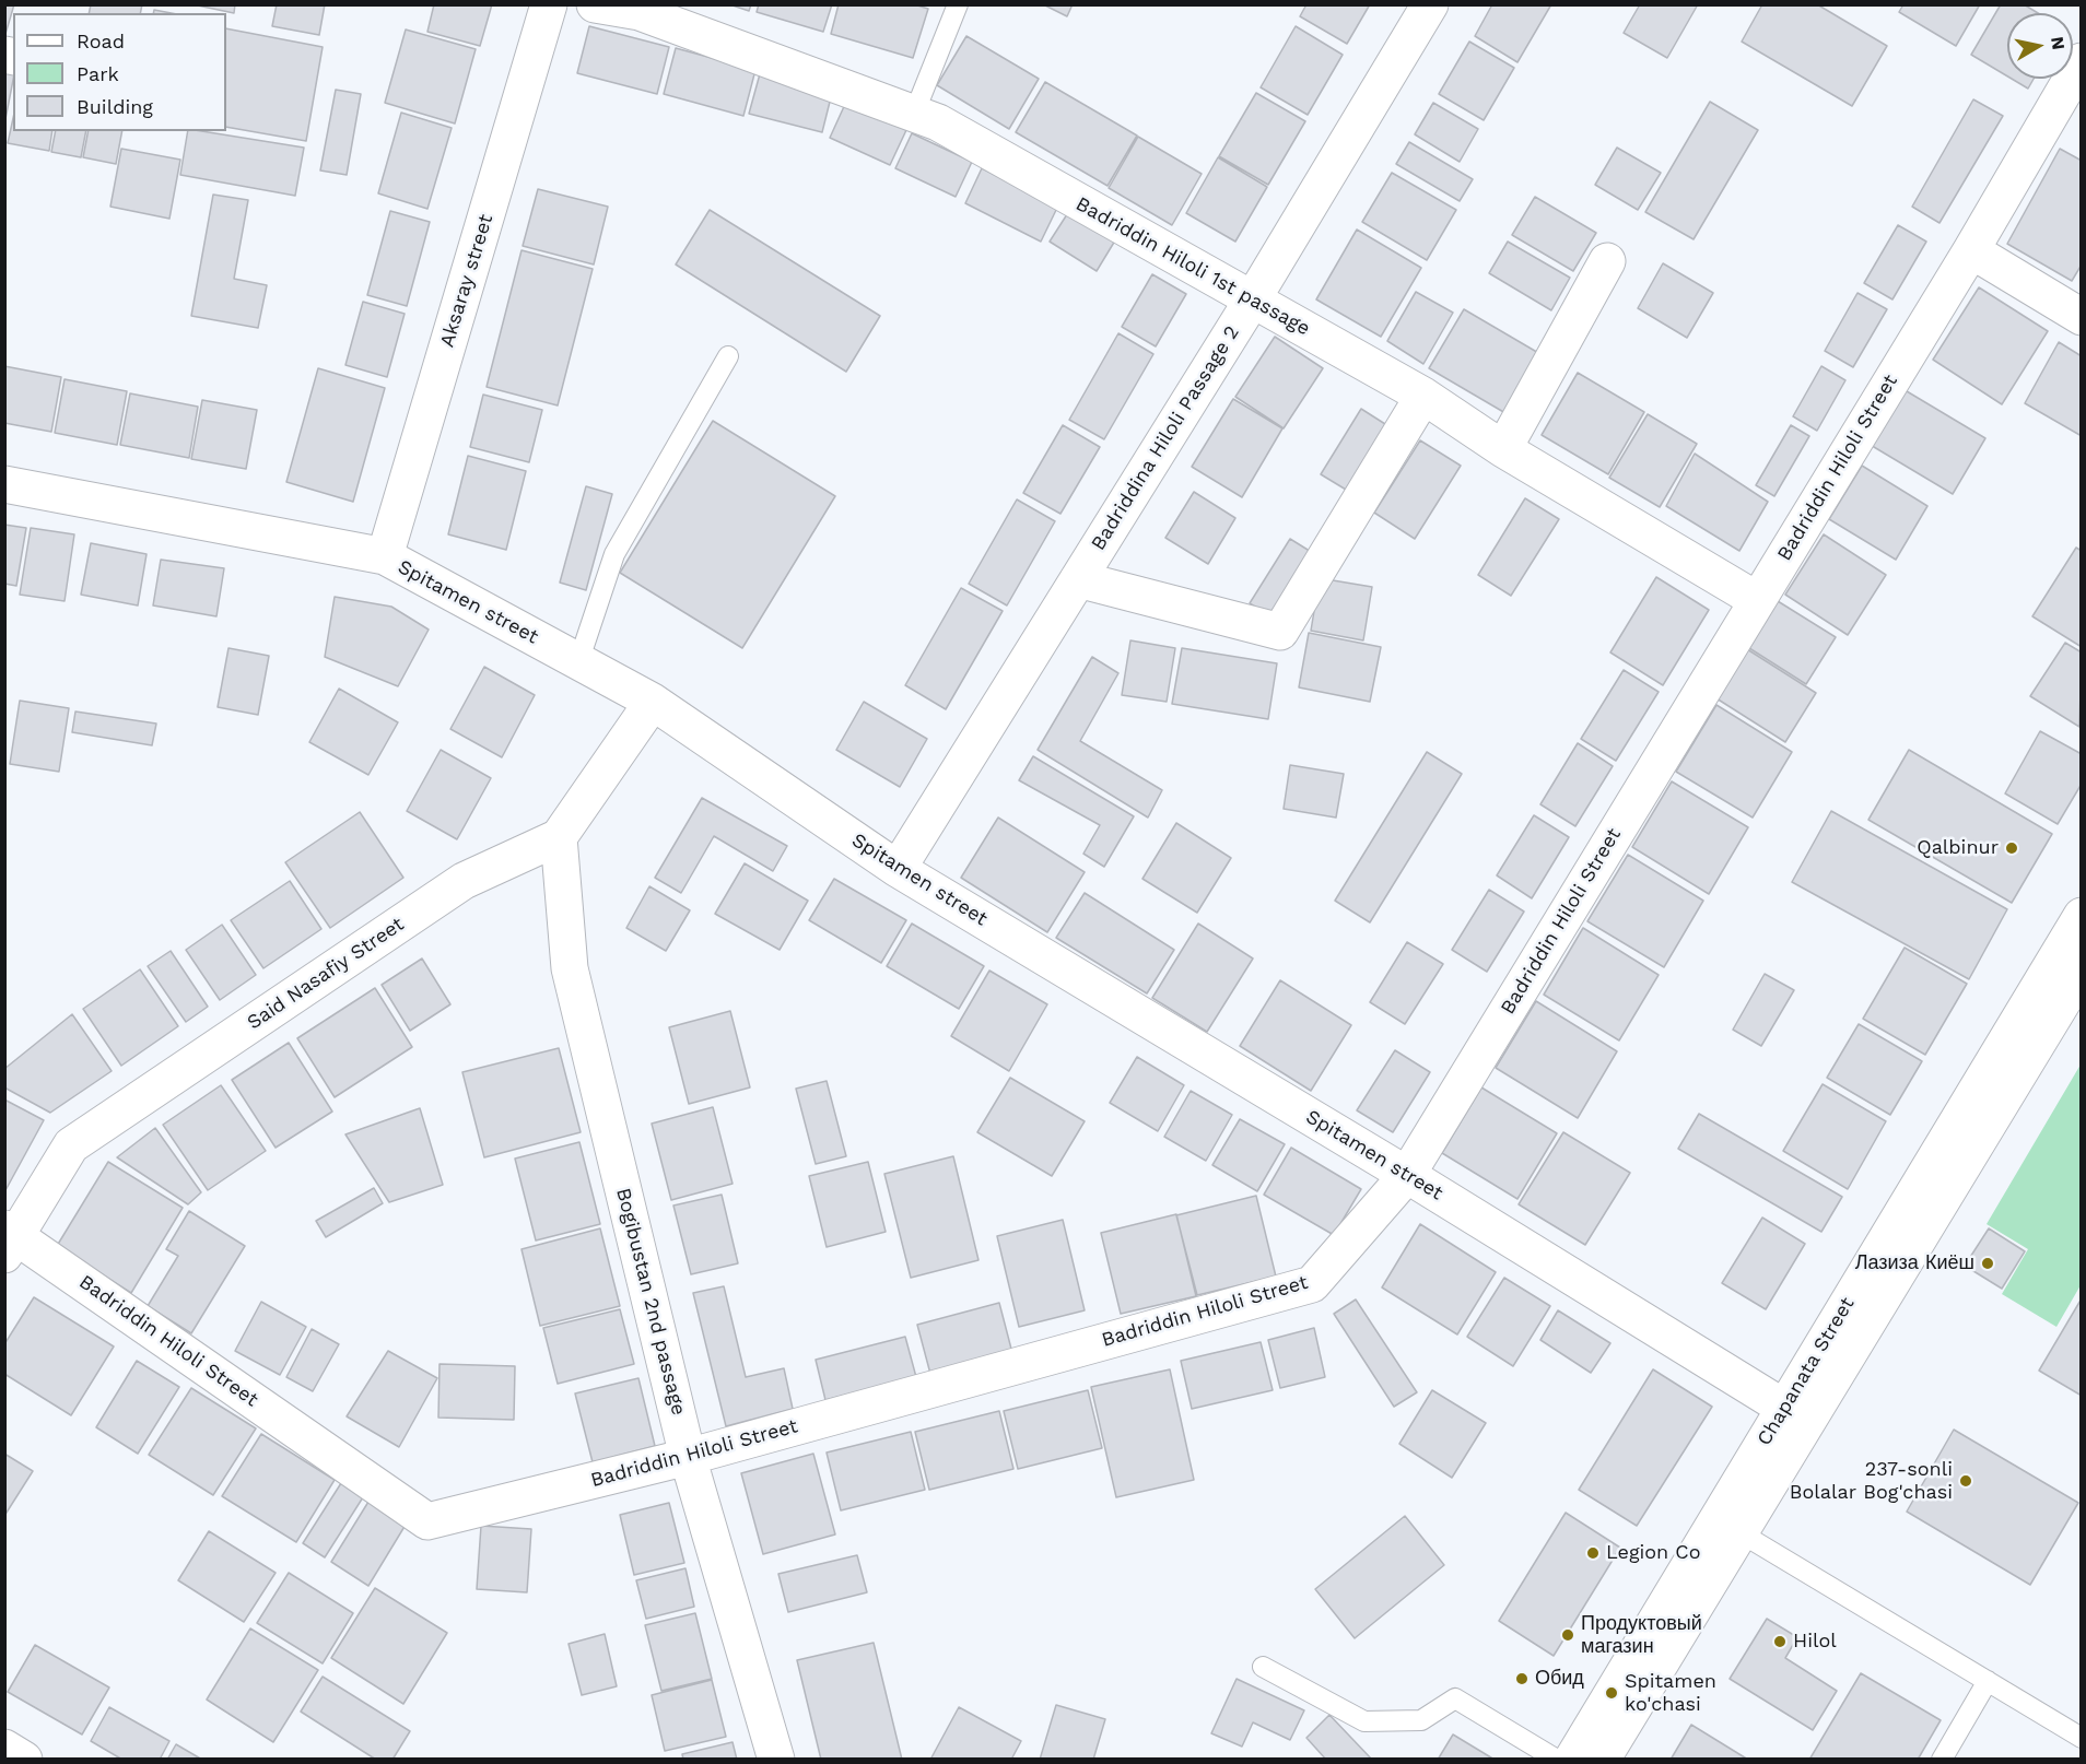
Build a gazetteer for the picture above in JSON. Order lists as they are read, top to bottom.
{
  "streets": {
    "street": [
      "Badriddin Hiloli 1st passage",
      "Aksaray street",
      "Badriddina Hiloli Passage 2",
      "Badriddin Hiloli Street",
      "Spitamen street",
      "Said Nasafiy Street",
      "Bogibustan 2nd passage",
      "Chapanata Street"
    ]
  },
  "crossings": [
    ["Badriddin Hiloli 1st passage", "Badriddina Hiloli Passage 2"],
    ["Badriddin Hiloli 1st passage", "Badriddin Hiloli Street"],
    ["Aksaray street", "Spitamen street"],
    ["Badriddina Hiloli Passage 2", "Spitamen street"],
    ["Badriddin Hiloli Street", "Spitamen street"],
    ["Badriddin Hiloli Street", "Said Nasafiy Street"],
    ["Badriddin Hiloli Street", "Bogibustan 2nd passage"],
    ["Spitamen street", "Chapanata Street"],
    ["Said Nasafiy Street", "Bogibustan 2nd passage"]
  ],
  "places": [
    "Qalbinur",
    "Лазиза Киёш",
    "237-sonli Bolalar Bog'chasi",
    "Legion Co",
    "Продуктовый магазин",
    "Hilol",
    "Обид",
    "Spitamen ko'chasi"
  ],
  "legend": ["Road", "Park", "Building"],
  "north": "right"
}
